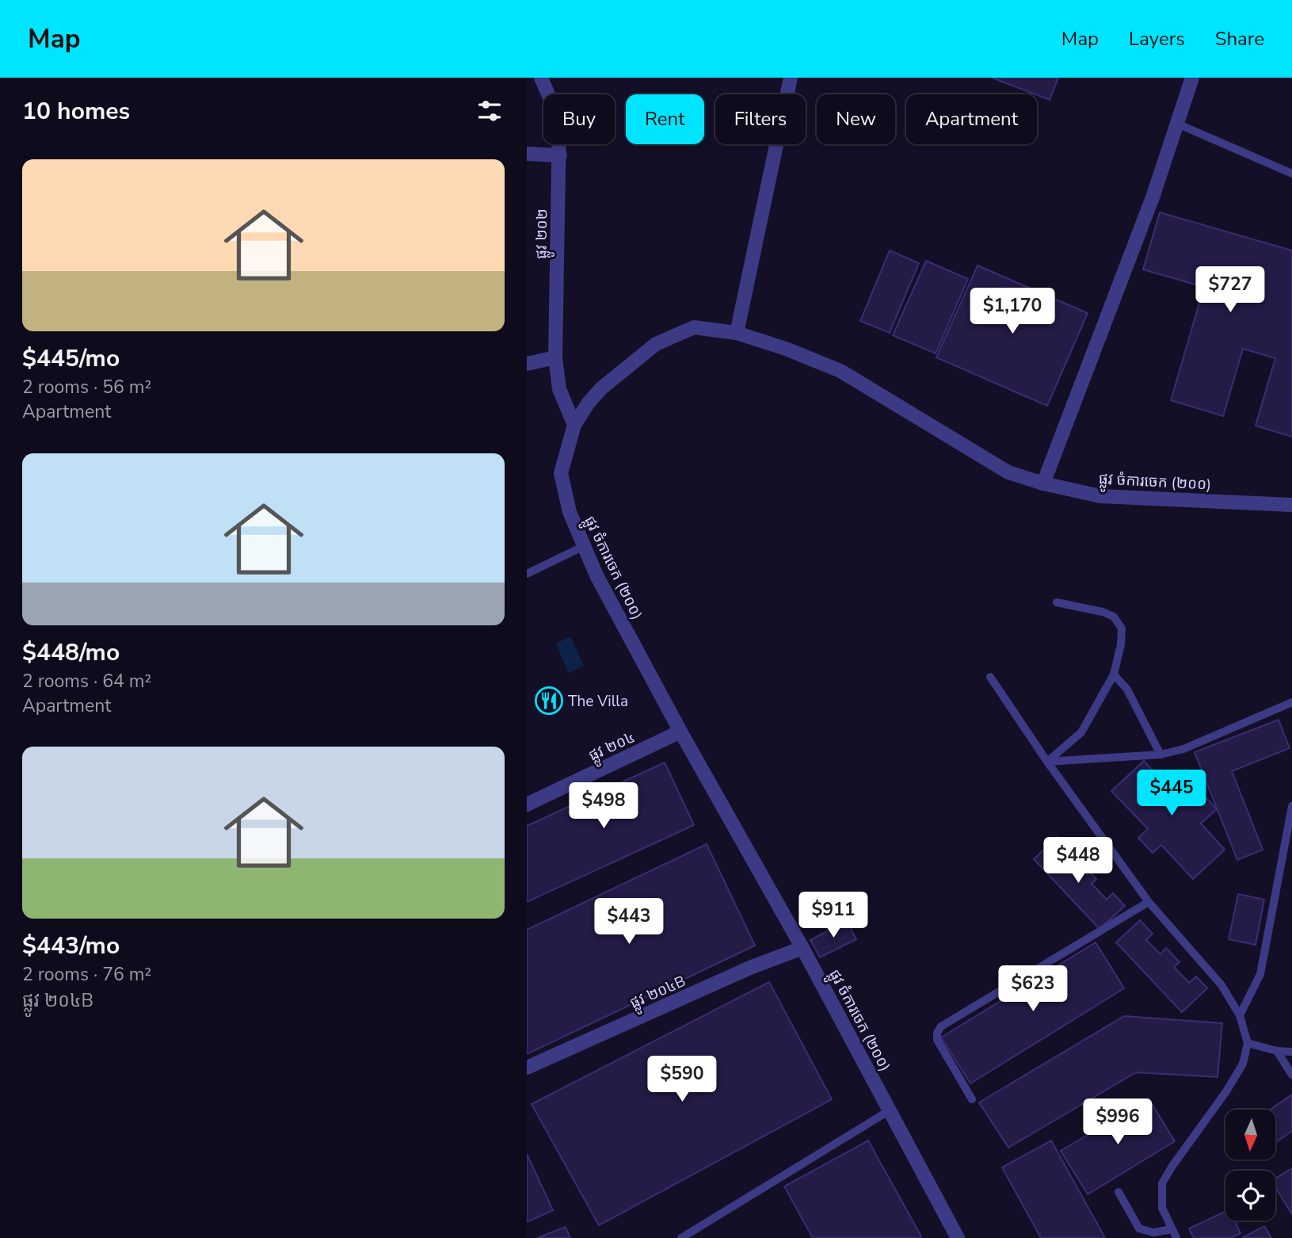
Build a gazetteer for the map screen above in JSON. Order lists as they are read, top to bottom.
{
  "streets": {
    "street": [
      "ផ្លូវ ២០២",
      "ផ្លូវ ចំការចេក (២០០)",
      "ផ្លូវ ២០៤",
      "ផ្លូវ ២០៤B"
    ]
  },
  "crossings": [
    ["ផ្លូវ ២០២", "ផ្លូវ ចំការចេក (២០០)"],
    ["ផ្លូវ ចំការចេក (២០០)", "ផ្លូវ ២០៤"],
    ["ផ្លូវ ចំការចេក (២០០)", "ផ្លូវ ២០៤B"]
  ],
  "places": {
    "restaurant": ["The Villa"]
  },
  "north": "bottom",
  "page": {
    "header": "Map",
    "nav": ["Map", "Layers", "Share"],
    "heading": "10 homes",
    "chip": [
      "Buy",
      "Rent",
      "Filters",
      "New",
      "Apartment"
    ],
    "list": [
      {
        "name": "$445/mo",
        "note": "2 rooms · 56 m² · Apartment"
      },
      {
        "name": "$448/mo",
        "note": "2 rooms · 64 m² · Apartment"
      },
      {
        "name": "$443/mo",
        "note": "2 rooms · 76 m² · ផ្លូវ ២០៤B"
      }
    ],
    "price": [
      "$727",
      "$1,170",
      "$445",
      "$498",
      "$448",
      "$911",
      "$443",
      "$623",
      "$590",
      "$996"
    ]
  }
}
